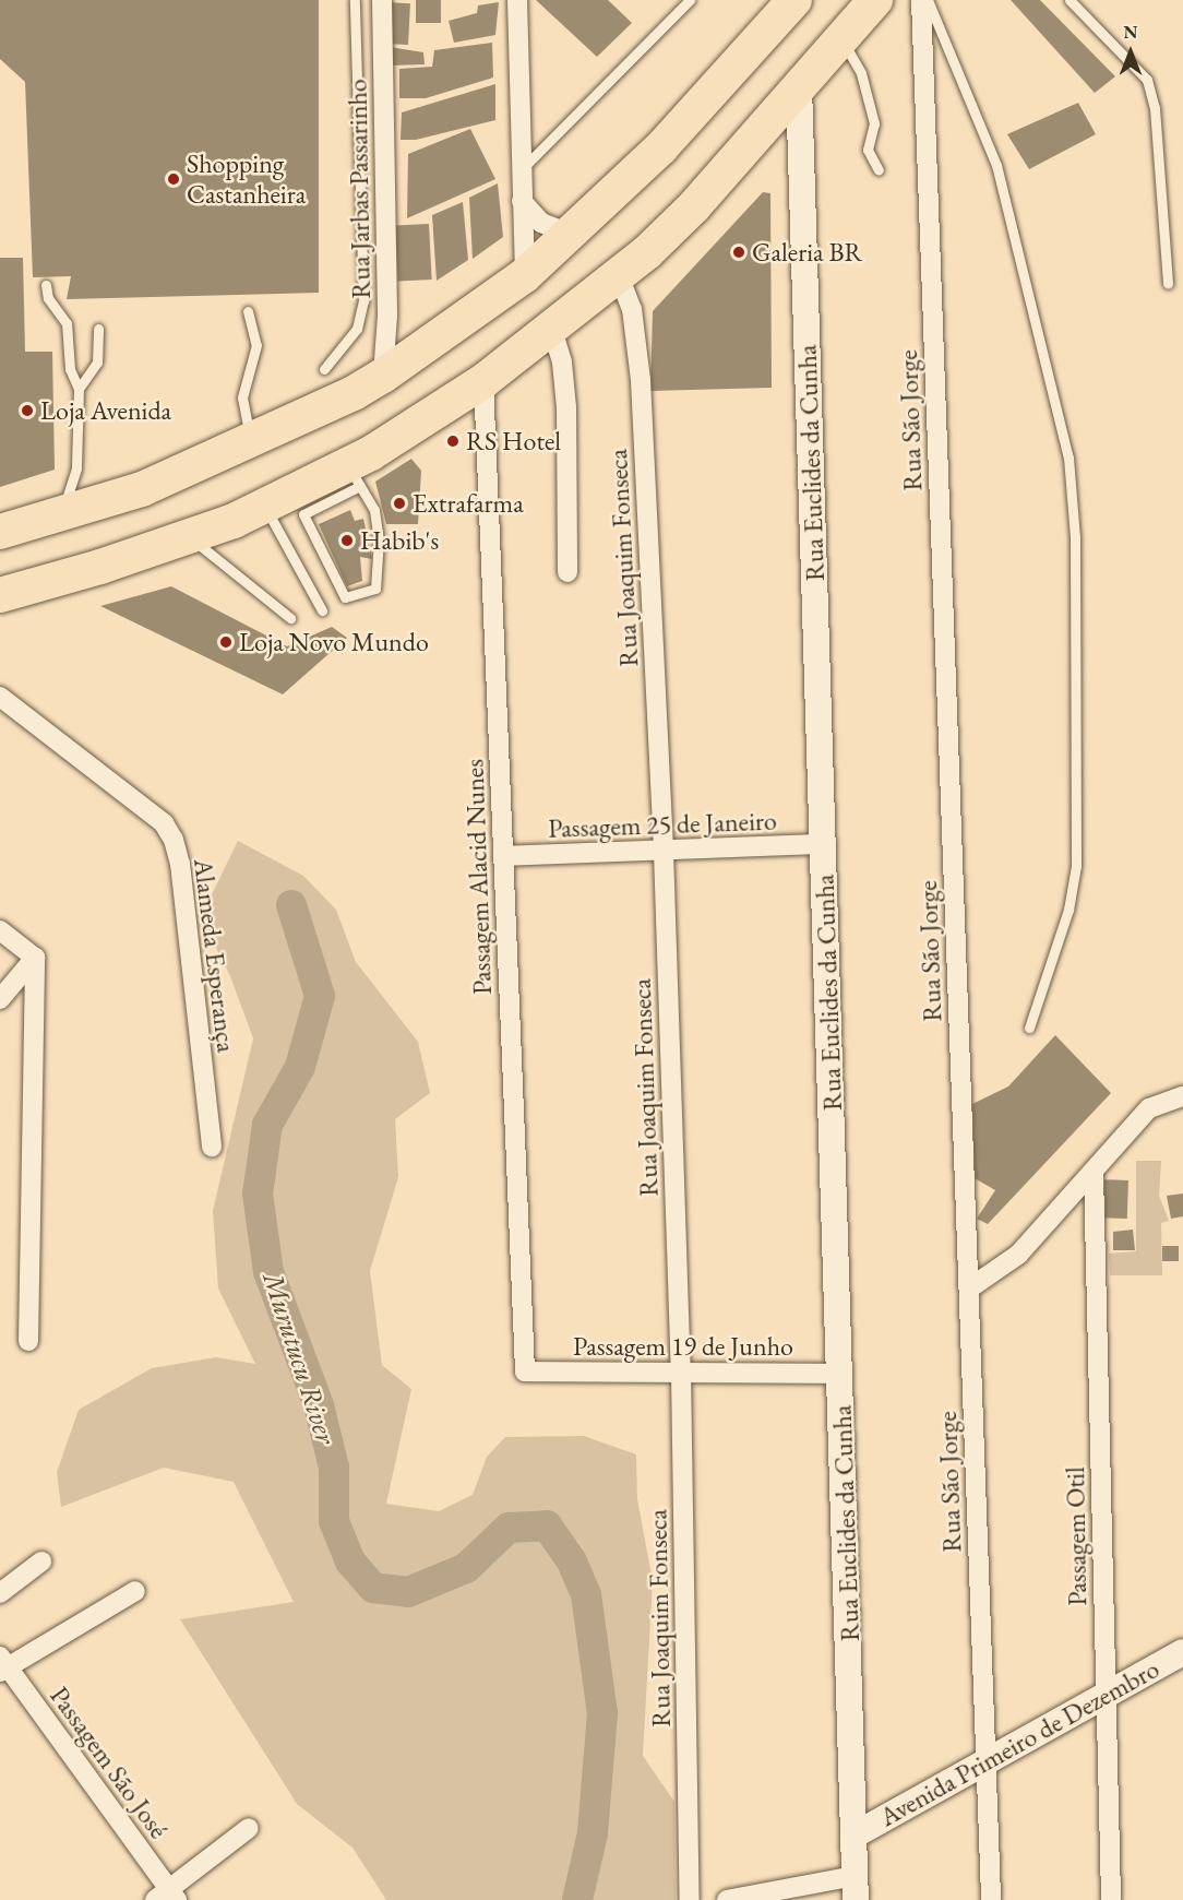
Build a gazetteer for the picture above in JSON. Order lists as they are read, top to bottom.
{
  "streets": {
    "street": [
      "Rua Jarbas Passarinho",
      "Rua São Jorge",
      "Rua Euclides da Cunha",
      "Rua Joaquim Fonseca",
      "Passagem 25 de Janeiro",
      "Passagem Alacid Nunes",
      "Alameda Esperança",
      "Passagem 19 de Junho",
      "Passagem Otil",
      "Avenida Primeiro de Dezembro",
      "Passagem São José"
    ]
  },
  "crossings": [
    ["Rua São Jorge", "Avenida Primeiro de Dezembro"],
    ["Rua Euclides da Cunha", "Passagem 25 de Janeiro"],
    ["Rua Euclides da Cunha", "Passagem 19 de Junho"],
    ["Rua Euclides da Cunha", "Avenida Primeiro de Dezembro"],
    ["Rua Joaquim Fonseca", "Passagem 25 de Janeiro"],
    ["Rua Joaquim Fonseca", "Passagem 19 de Junho"],
    ["Passagem 25 de Janeiro", "Passagem Alacid Nunes"],
    ["Passagem Alacid Nunes", "Passagem 19 de Junho"],
    ["Passagem Otil", "Avenida Primeiro de Dezembro"]
  ],
  "water": ["Murutucu River"],
  "places": [
    "Shopping Castanheira",
    "Galeria BR",
    "Loja Avenida",
    "RS Hotel",
    "Extrafarma",
    "Habib's",
    "Loja Novo Mundo"
  ],
  "north": "top"
}
